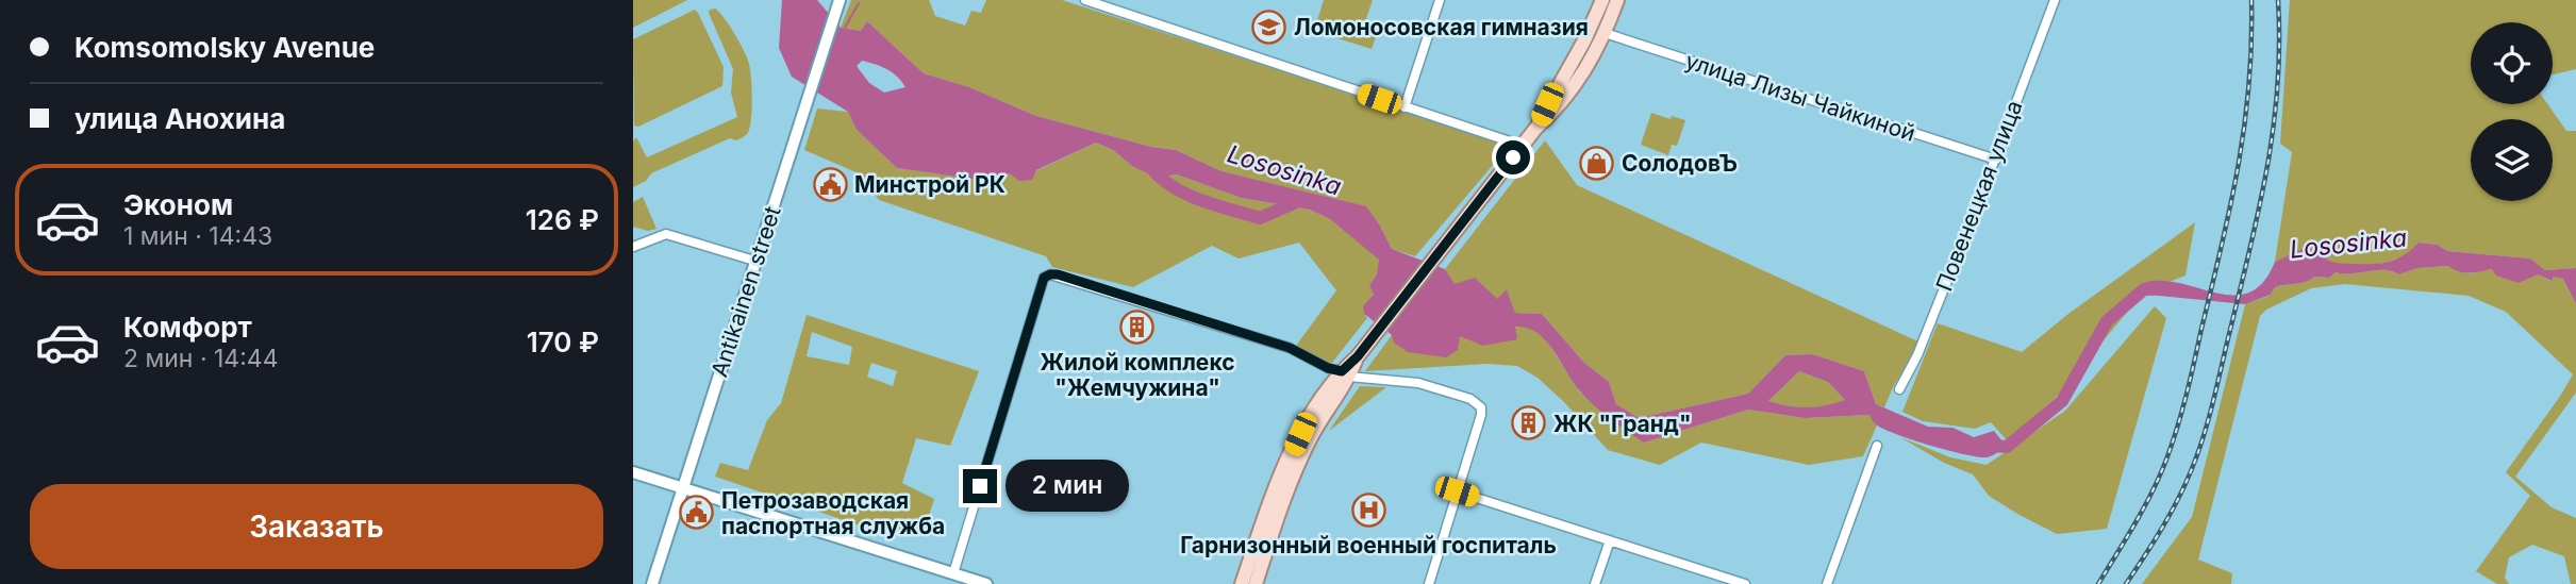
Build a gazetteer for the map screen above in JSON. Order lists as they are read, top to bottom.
{
  "streets": {
    "main road": ["Antikainen street"],
    "street": ["улица Лизы Чайкиной", "Повенецкая улица"]
  },
  "crossings": [
    ["улица Лизы Чайкиной", "Повенецкая улица"]
  ],
  "water": ["Lososinka"],
  "places": {
    "school or university": ["Ломоносовская гимназия"],
    "shop": ["СолодовЪ"],
    "public building": ["Минстрой РК", "Петрозаводская паспортная служба"],
    "building": ["Жилой комплекс \"Жемчужина\"", "ЖК \"Гранд\""],
    "hospital": ["Гарнизонный военный госпиталь"]
  },
  "page": {
    "banner": ["Komsomolsky Avenue", "улица Анохина"],
    "list": [
      {
        "name": "Эконом",
        "note": "1 мин · 14:43",
        "value": "126 ₽"
      },
      {
        "name": "Комфорт",
        "note": "2 мин · 14:44",
        "value": "170 ₽"
      }
    ],
    "bubble": "2 мин",
    "buttons": "Заказать"
  }
}
